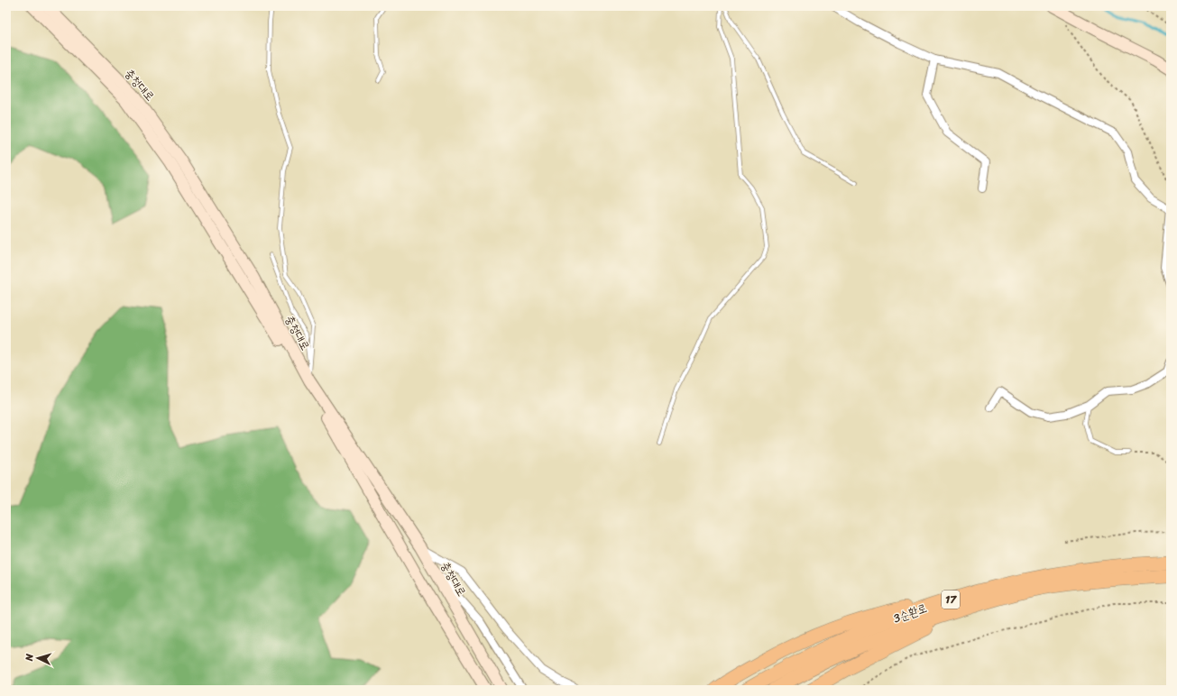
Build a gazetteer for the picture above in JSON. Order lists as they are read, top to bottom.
{
  "streets": {
    "highway": ["17", "3순환로"],
    "main road": ["충청대로"]
  },
  "north": "left"
}
